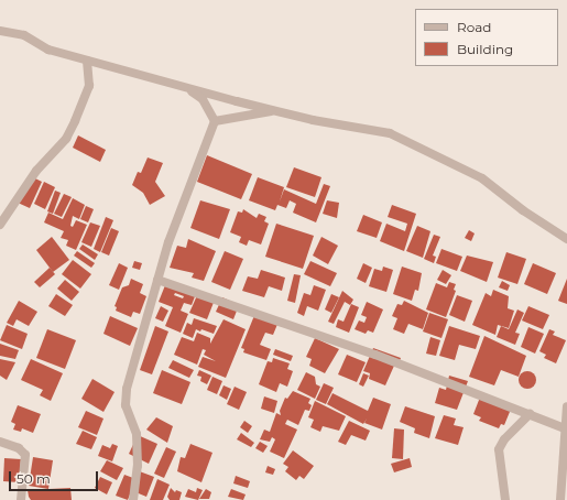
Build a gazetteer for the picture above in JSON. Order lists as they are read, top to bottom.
{
  "legend": ["Road", "Building"],
  "scale_bar": "50 m"
}
